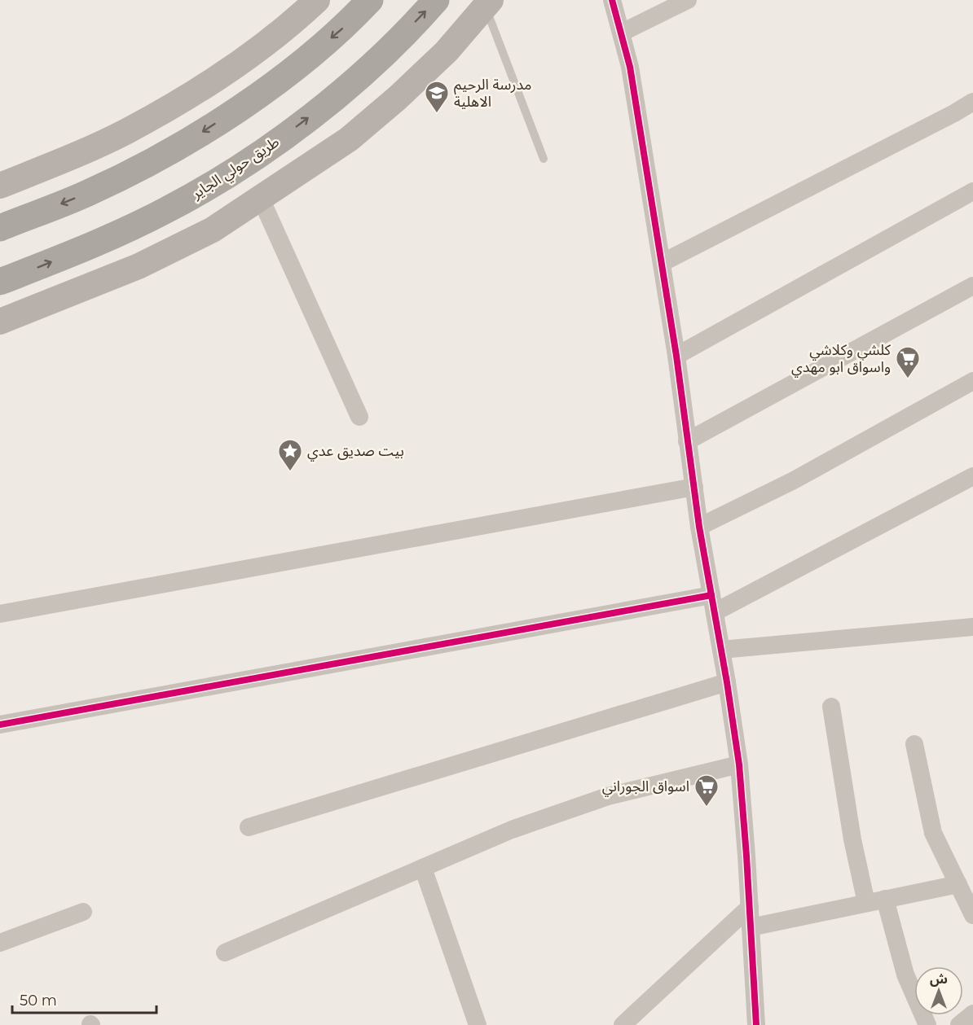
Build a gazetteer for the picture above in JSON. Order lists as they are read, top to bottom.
{
  "streets": {
    "highway": ["طريق حولي الجاير"]
  },
  "places": {
    "school or university": ["مدرسة الرحيم الاهلية"],
    "supermarket": ["كلشي وكلاشي واسواق ابو مهدي", "اسواق الجوراني"],
    "place": ["بيت صديق عدي"]
  },
  "scale_bar": "50 m",
  "north": "top"
}
